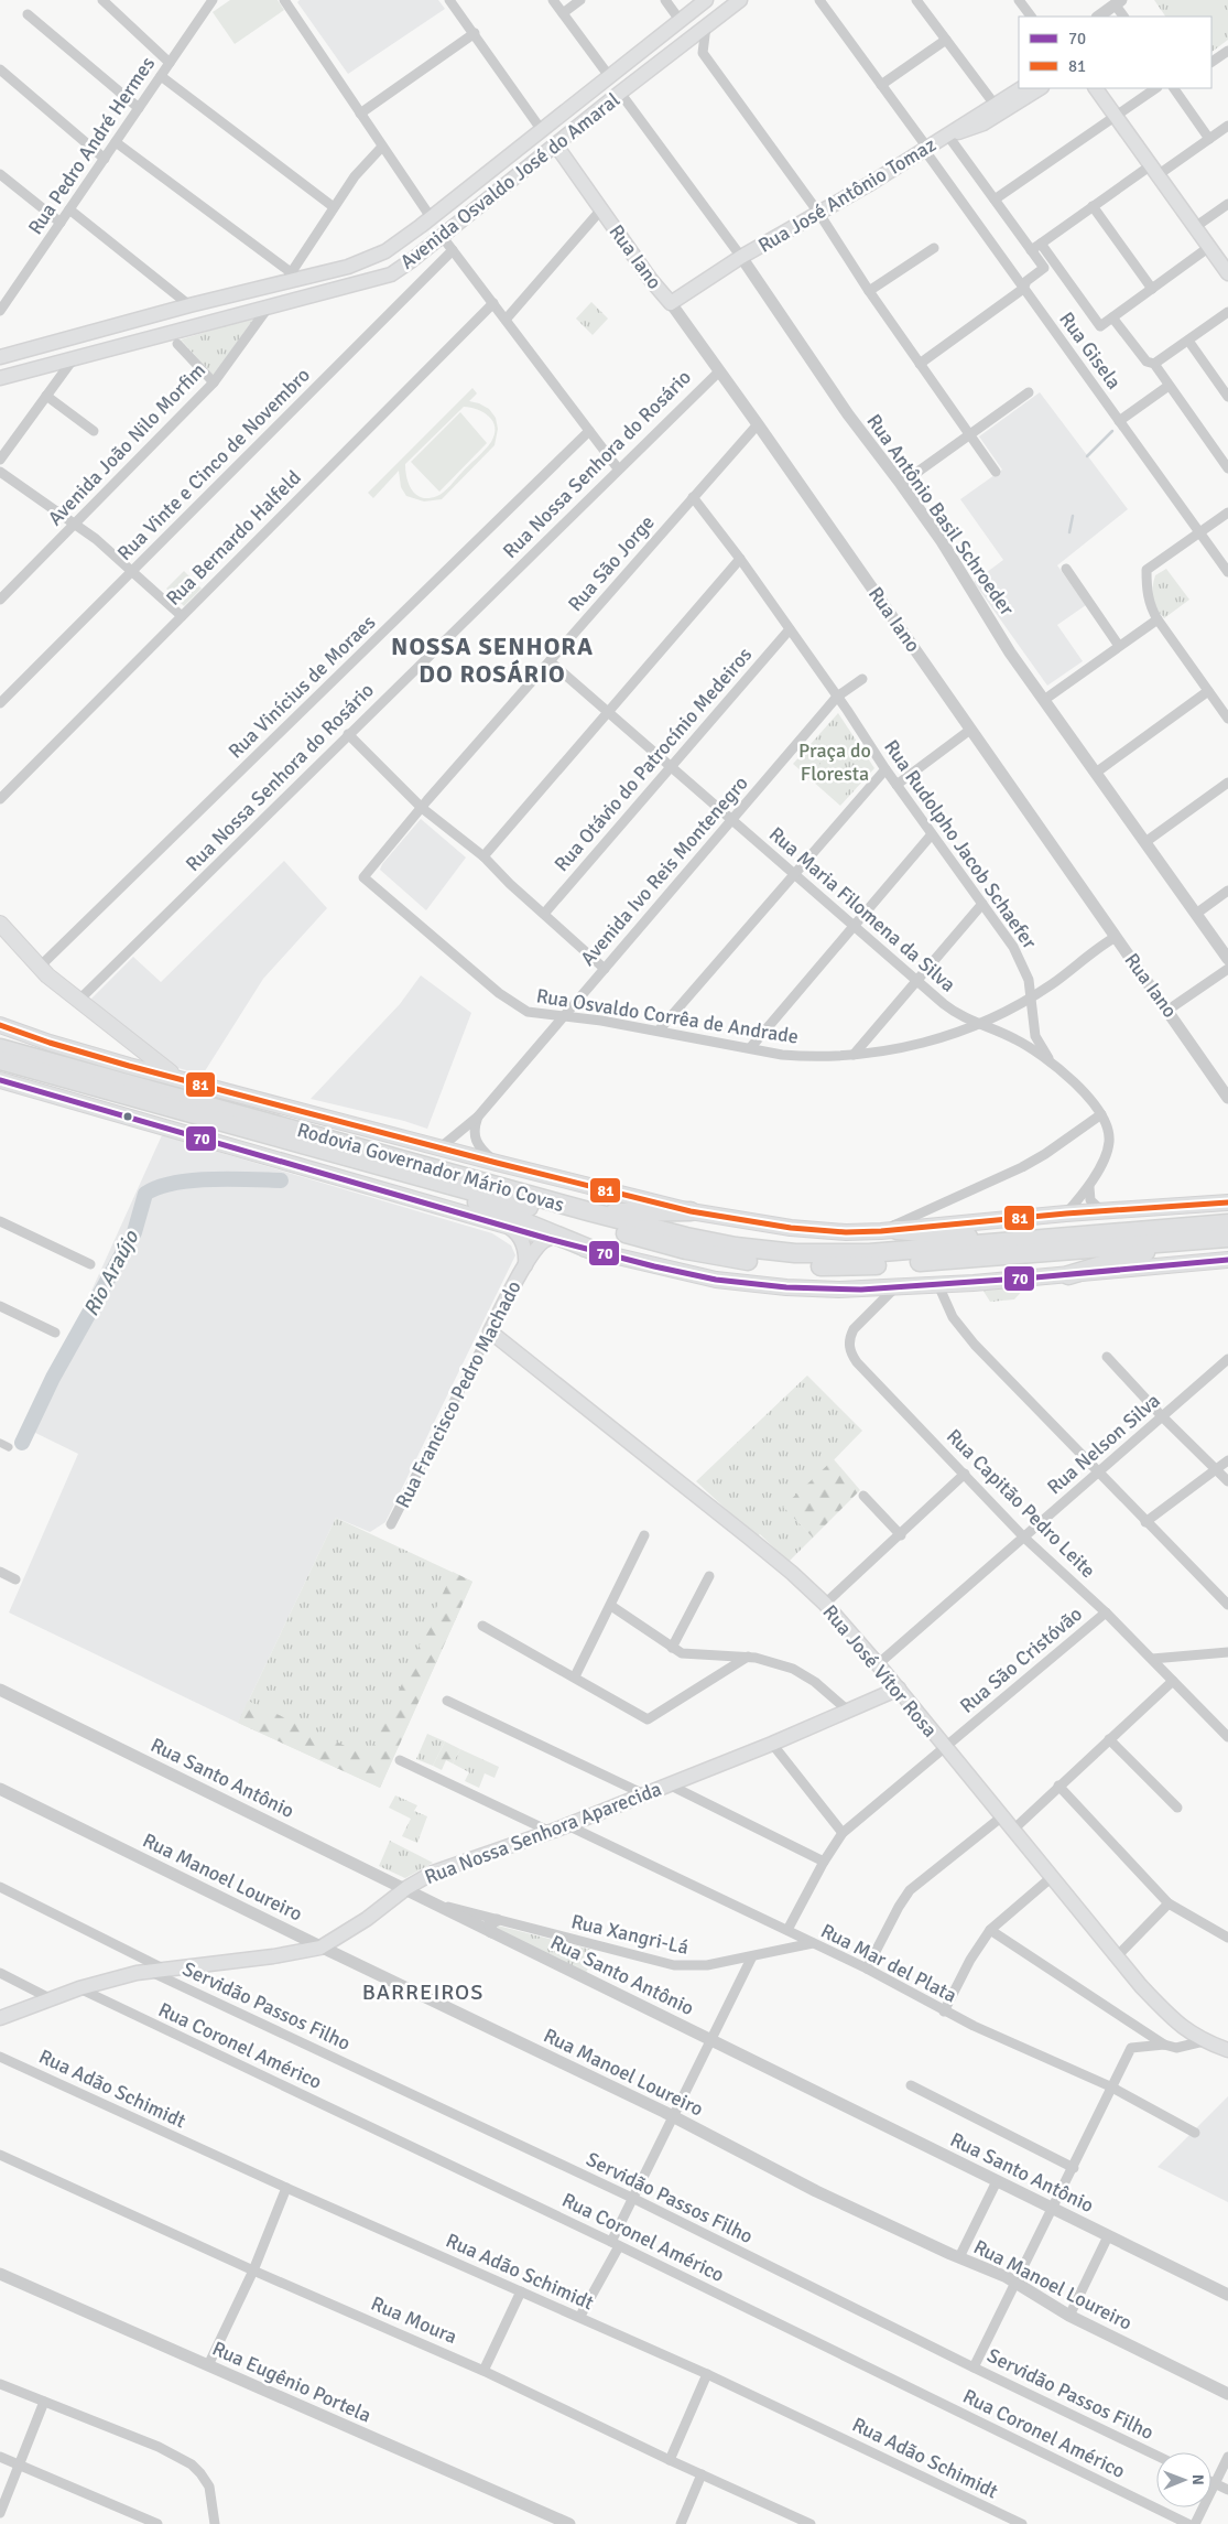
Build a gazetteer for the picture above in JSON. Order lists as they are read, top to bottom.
{
  "streets": {
    "highway": ["Rodovia Governador Mário Covas"],
    "main road": [
      "Avenida Osvaldo José do Amaral",
      "Rua José Antônio Tomaz",
      "Rua Iano",
      "Rua Francisco Pedro Machado",
      "Rua José Vítor Rosa",
      "Rua Nossa Senhora Aparecida"
    ],
    "street": [
      "Rua Pedro André Hermes",
      "Rua Gisela",
      "Avenida João Nilo Morfim",
      "Rua Vinte e Cinco de Novembro",
      "Rua Nossa Senhora do Rosário",
      "Rua Antônio Basil Schroeder",
      "Rua Bernardo Halfeld",
      "Rua São Jorge",
      "Rua Vinícius de Moraes",
      "Rua Otávio do Patrocínio Medeiros",
      "Rua Rudolpho Jacob Schaefer",
      "Avenida Ivo Reis Montenegro",
      "Rua Maria Filomena da Silva",
      "Rua Osvaldo Corrêa de Andrade",
      "Rua Nelson Silva",
      "Rua Capitão Pedro Leite",
      "Rua São Cristóvão",
      "Rua Santo Antônio",
      "Rua Manoel Loureiro",
      "Rua Xangri-Lá",
      "Rua Mar del Plata",
      "Servidão Passos Filho",
      "Rua Coronel Américo",
      "Rua Adão Schimidt",
      "Rua Moura",
      "Rua Eugênio Portela"
    ]
  },
  "crossings": [
    ["Avenida Osvaldo José do Amaral", "Rua Iano"],
    ["Avenida Osvaldo José do Amaral", "Avenida João Nilo Morfim"],
    ["Avenida Osvaldo José do Amaral", "Rua Antônio Basil Schroeder"],
    ["Rua José Antônio Tomaz", "Rua Iano"],
    ["Rua José Antônio Tomaz", "Rua Gisela"],
    ["Rua José Antônio Tomaz", "Rua Antônio Basil Schroeder"],
    ["Rua Iano", "Rua Nossa Senhora do Rosário"],
    ["Rua Iano", "Rua São Jorge"],
    ["Rua Iano", "Rua Osvaldo Corrêa de Andrade"],
    ["Rua São Jorge", "Rua Rudolpho Jacob Schaefer"],
    ["Rua São Jorge", "Rua Maria Filomena da Silva"],
    ["Rua São Jorge", "Rua Osvaldo Corrêa de Andrade"],
    ["Rua Otávio do Patrocínio Medeiros", "Rua Rudolpho Jacob Schaefer"],
    ["Rua Otávio do Patrocínio Medeiros", "Rua Maria Filomena da Silva"],
    ["Rua Rudolpho Jacob Schaefer", "Avenida Ivo Reis Montenegro"],
    ["Rua Rudolpho Jacob Schaefer", "Rua Maria Filomena da Silva"],
    ["Rua Rudolpho Jacob Schaefer", "Rua Osvaldo Corrêa de Andrade"],
    ["Avenida Ivo Reis Montenegro", "Rua Maria Filomena da Silva"],
    ["Avenida Ivo Reis Montenegro", "Rua Osvaldo Corrêa de Andrade"],
    ["Rua Maria Filomena da Silva", "Rua Osvaldo Corrêa de Andrade"],
    ["Rua Francisco Pedro Machado", "Rua José Vítor Rosa"],
    ["Rua Nelson Silva", "Rua Capitão Pedro Leite"],
    ["Rua Nelson Silva", "Rua José Vítor Rosa"],
    ["Rua Capitão Pedro Leite", "Rua São Cristóvão"],
    ["Rua São Cristóvão", "Rua José Vítor Rosa"],
    ["Rua São Cristóvão", "Rua Mar del Plata"],
    ["Rua José Vítor Rosa", "Rua Nossa Senhora Aparecida"],
    ["Rua Santo Antônio", "Rua Nossa Senhora Aparecida"],
    ["Rua Santo Antônio", "Rua Xangri-Lá"],
    ["Rua Nossa Senhora Aparecida", "Rua Manoel Loureiro"],
    ["Rua Nossa Senhora Aparecida", "Rua Mar del Plata"],
    ["Rua Nossa Senhora Aparecida", "Servidão Passos Filho"],
    ["Rua Nossa Senhora Aparecida", "Rua Coronel Américo"],
    ["Rua Xangri-Lá", "Rua Mar del Plata"]
  ],
  "districts": ["NOSSA SENHORA DO ROSÁRIO", "BARREIROS"],
  "water": ["Rio Araújo"],
  "parks": ["Praça do Floresta"],
  "lines": ["transit line 81", "transit line 70"],
  "legend": ["70", "81"],
  "north": "right"
}
